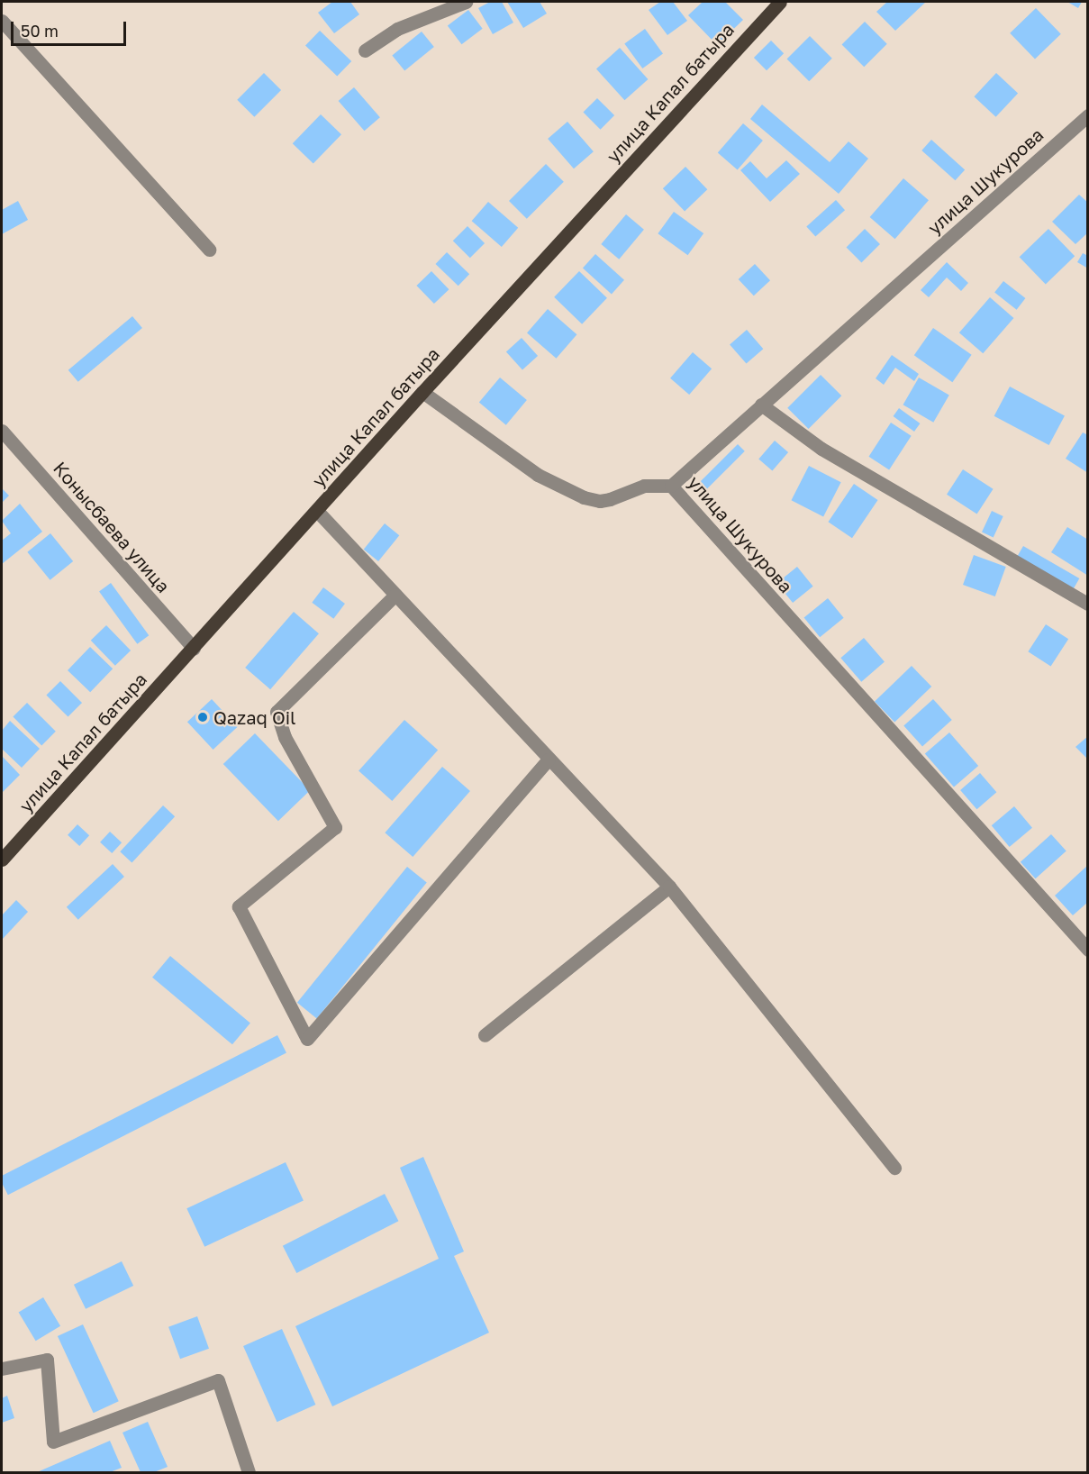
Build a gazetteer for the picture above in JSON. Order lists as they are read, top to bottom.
{
  "streets": {
    "main road": ["улица Капал батыра"],
    "street": ["улица Шукурова", "Конысбаева улица"]
  },
  "crossings": [
    ["улица Капал батыра", "Конысбаева улица"]
  ],
  "places": ["Qazaq Oil"],
  "scale_bar": "50 m"
}
